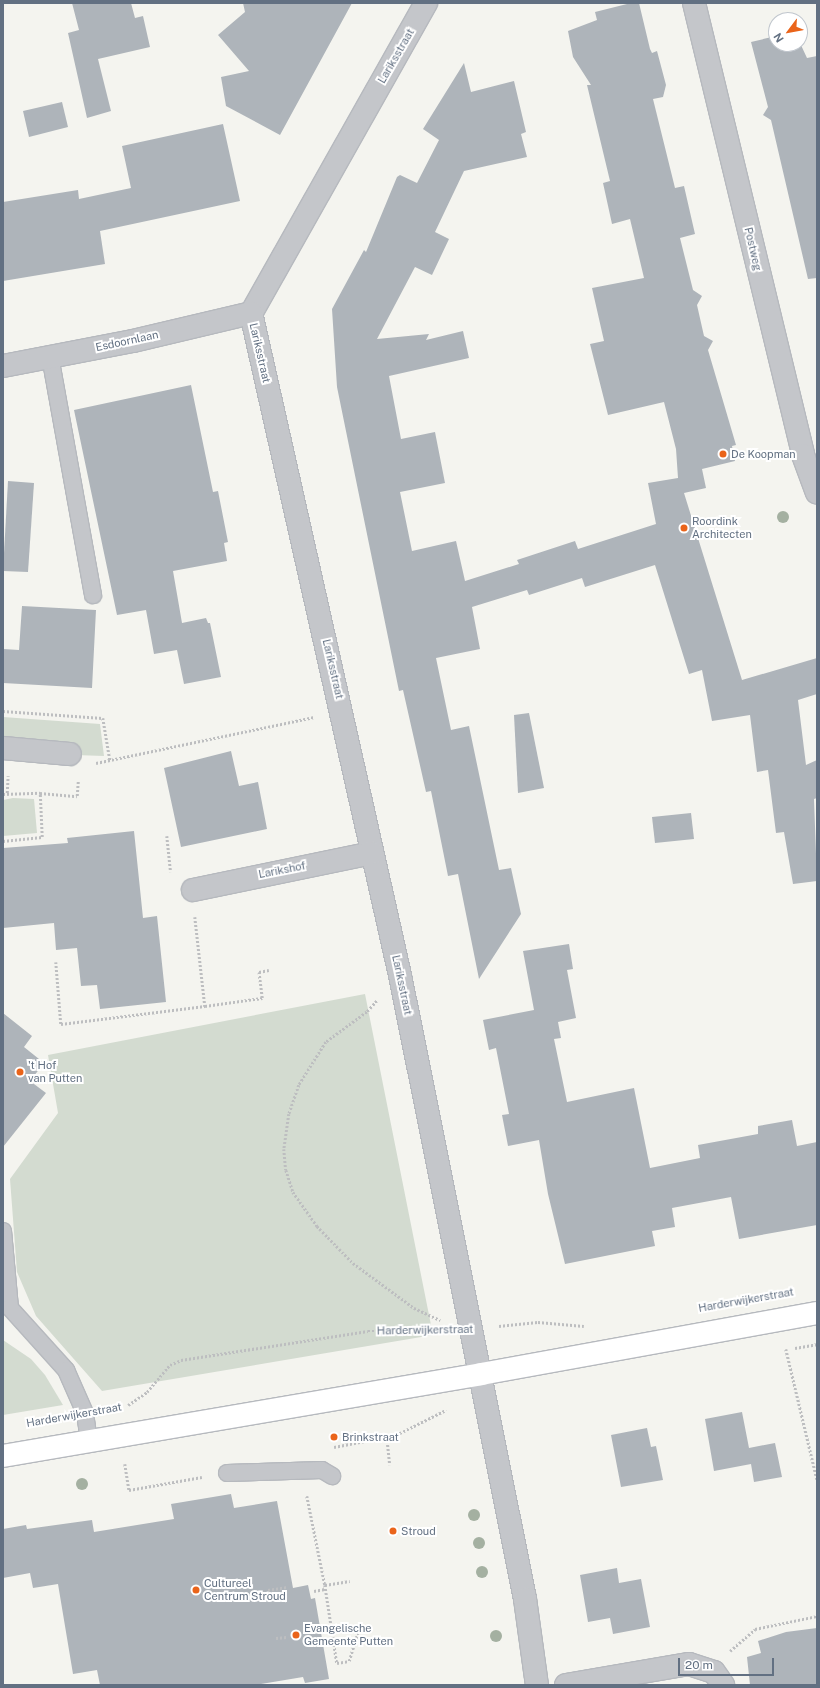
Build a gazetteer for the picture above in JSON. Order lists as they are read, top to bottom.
{
  "streets": {
    "street": [
      "Lariksstraat",
      "Postweg",
      "Esdoornlaan",
      "Larikshof"
    ],
    "path": ["Harderwijkerstraat"]
  },
  "crossings": [
    ["Lariksstraat", "Esdoornlaan"],
    ["Lariksstraat", "Larikshof"],
    ["Lariksstraat", "Harderwijkerstraat"]
  ],
  "places": [
    "De Koopman",
    "Roordink Architecten",
    "'t Hof van Putten",
    "Brinkstraat",
    "Stroud",
    "Cultureel Centrum Stroud",
    "Evangelische Gemeente Putten"
  ],
  "scale_bar": "20 m",
  "north": "bottom left"
}
